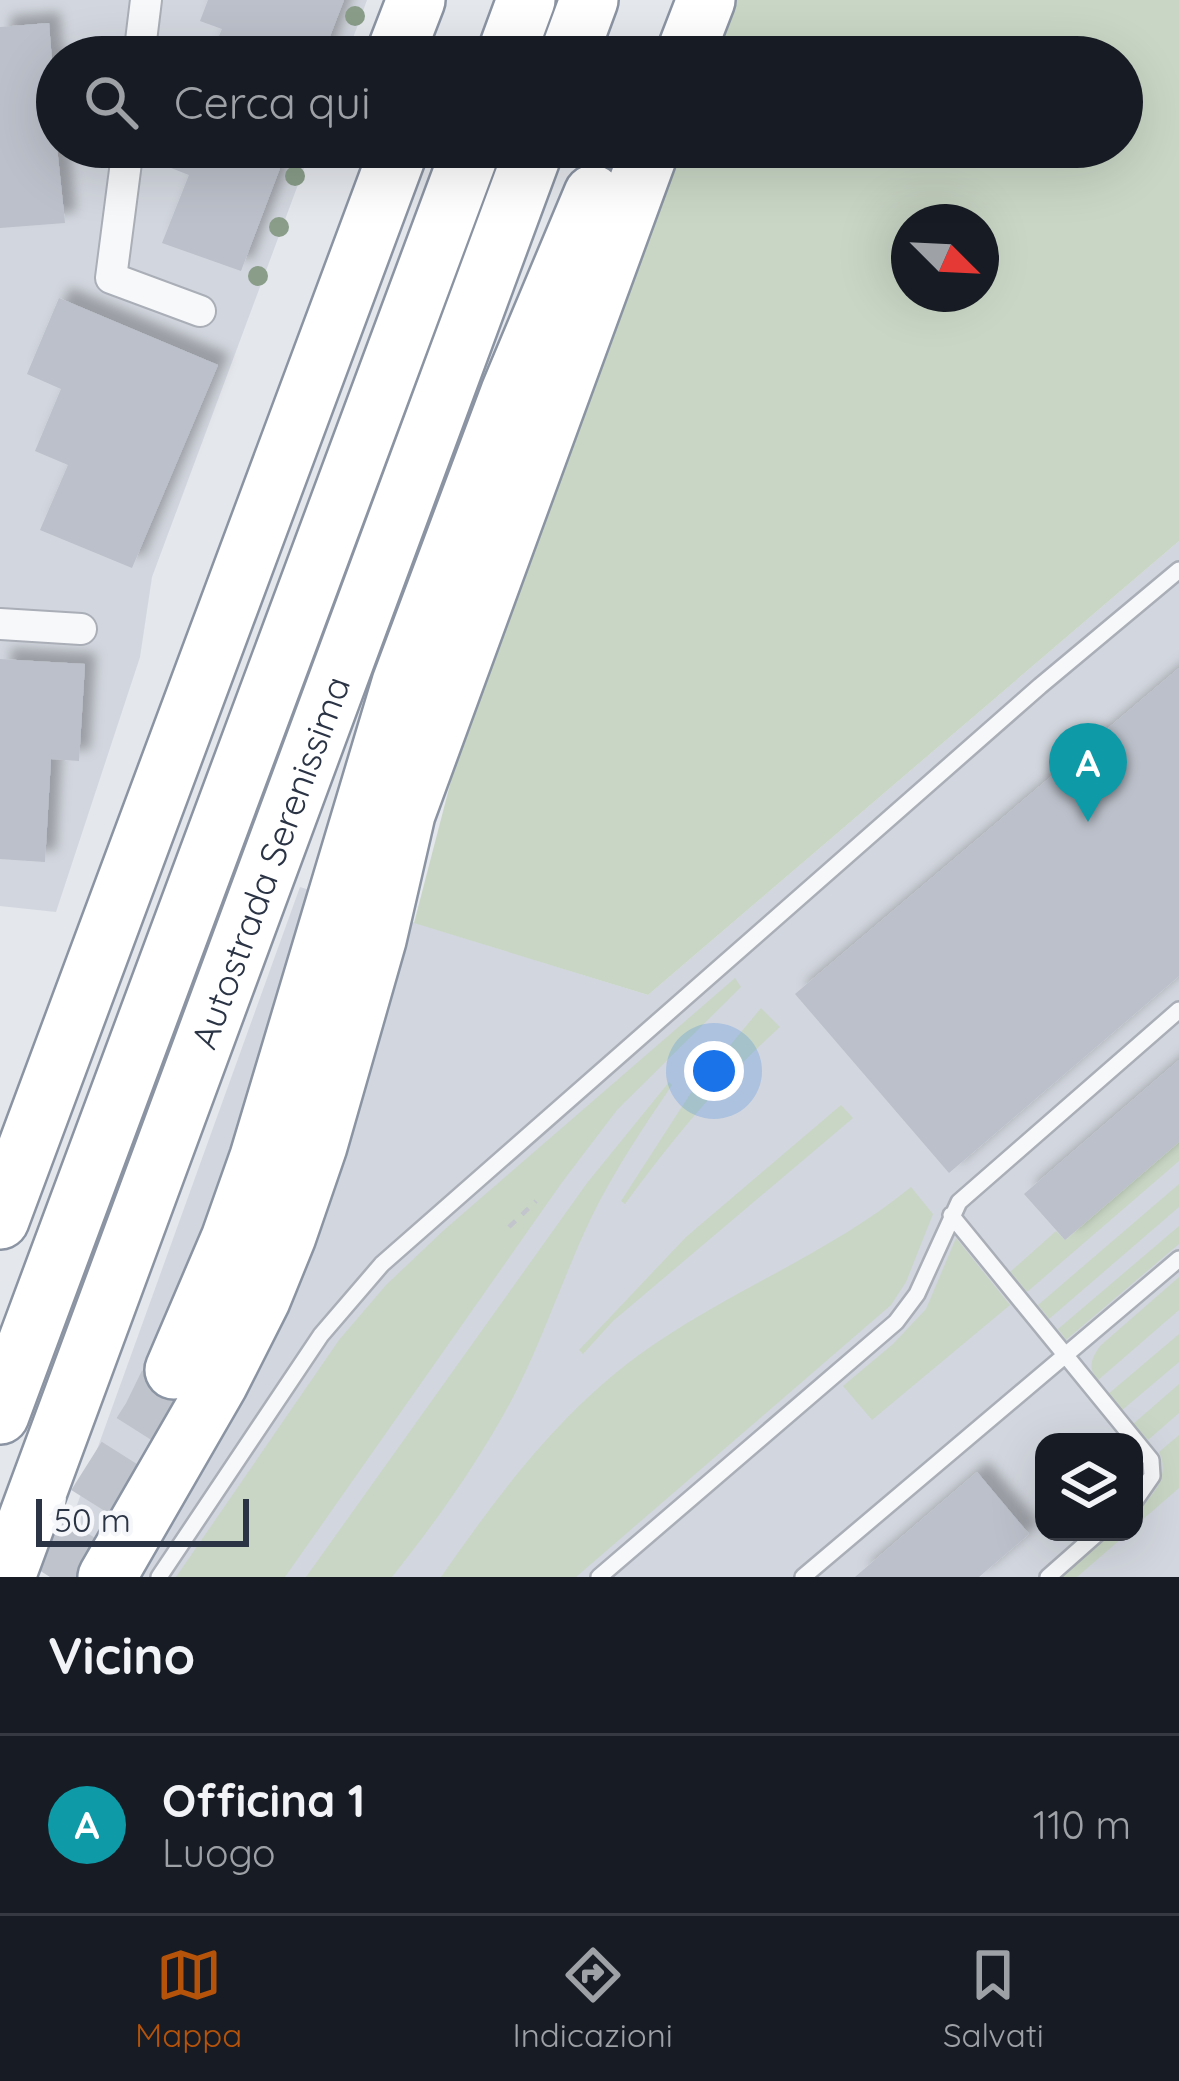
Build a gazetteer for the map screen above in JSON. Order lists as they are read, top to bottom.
{
  "streets": {
    "highway": ["Autostrada Serenissima"]
  },
  "scale_bar": "50 m",
  "north": "bottom right",
  "page": {
    "search": "Cerca qui",
    "pins": "A",
    "scale": "50 m",
    "heading": "Vicino",
    "list": [
      {
        "mark": "A",
        "name": "Officina 1",
        "note": "Luogo",
        "value": "110 m"
      }
    ],
    "nav": ["Mappa", "Indicazioni", "Salvati"]
  }
}
